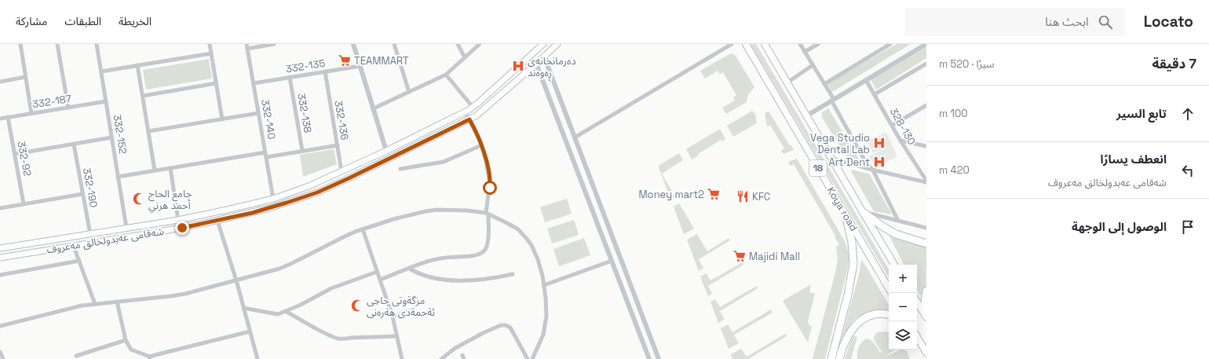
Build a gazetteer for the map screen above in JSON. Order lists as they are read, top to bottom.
{
  "streets": {
    "highway": ["18", "Koya road"],
    "main road": ["شەقامی عەبدولخالق مەعروف"],
    "street": [
      "332-135",
      "332-187",
      "332-138",
      "332-140",
      "332-136",
      "328-130",
      "332-152",
      "332-92",
      "332-190"
    ]
  },
  "crossings": [
    ["332-135", "332-138"],
    ["332-135", "332-140"],
    ["332-135", "332-136"],
    ["332-187", "332-152"],
    ["332-187", "332-92"],
    ["332-140", "شەقامی عەبدولخالق مەعروف"],
    ["332-136", "شەقامی عەبدولخالق مەعروف"],
    ["332-152", "شەقامی عەبدولخالق مەعروف"],
    ["332-190", "شەقامی عەبدولخالق مەعروف"]
  ],
  "places": {
    "supermarket": ["TEAMMART", "Money mart2", "Majidi Mall"],
    "hospital": ["دەرمانخانەی ڕەوەند", "Vega Studio Dental Lab", "Art Dent"],
    "restaurant": ["KFC"],
    "mosque": ["جامع الحاج أحمد هرني", "مزگةوتی حاجی ئةحمةدی هةرەنی"]
  },
  "page": {
    "header": "Locato",
    "search": "ابحث هنا",
    "nav": ["الخريطة", "الطبقات", "مشاركة"],
    "heading": ["7 دقيقة", "سيرًا · 520 m"],
    "list": [
      ["تابع السير", "100 m"],
      ["انعطف يسارًا", "شەقامی عەبدولخالق مەعروف", "420 m"],
      "الوصول إلى الوجهة"
    ],
    "map_buttons": ["+", "−"]
  }
}
